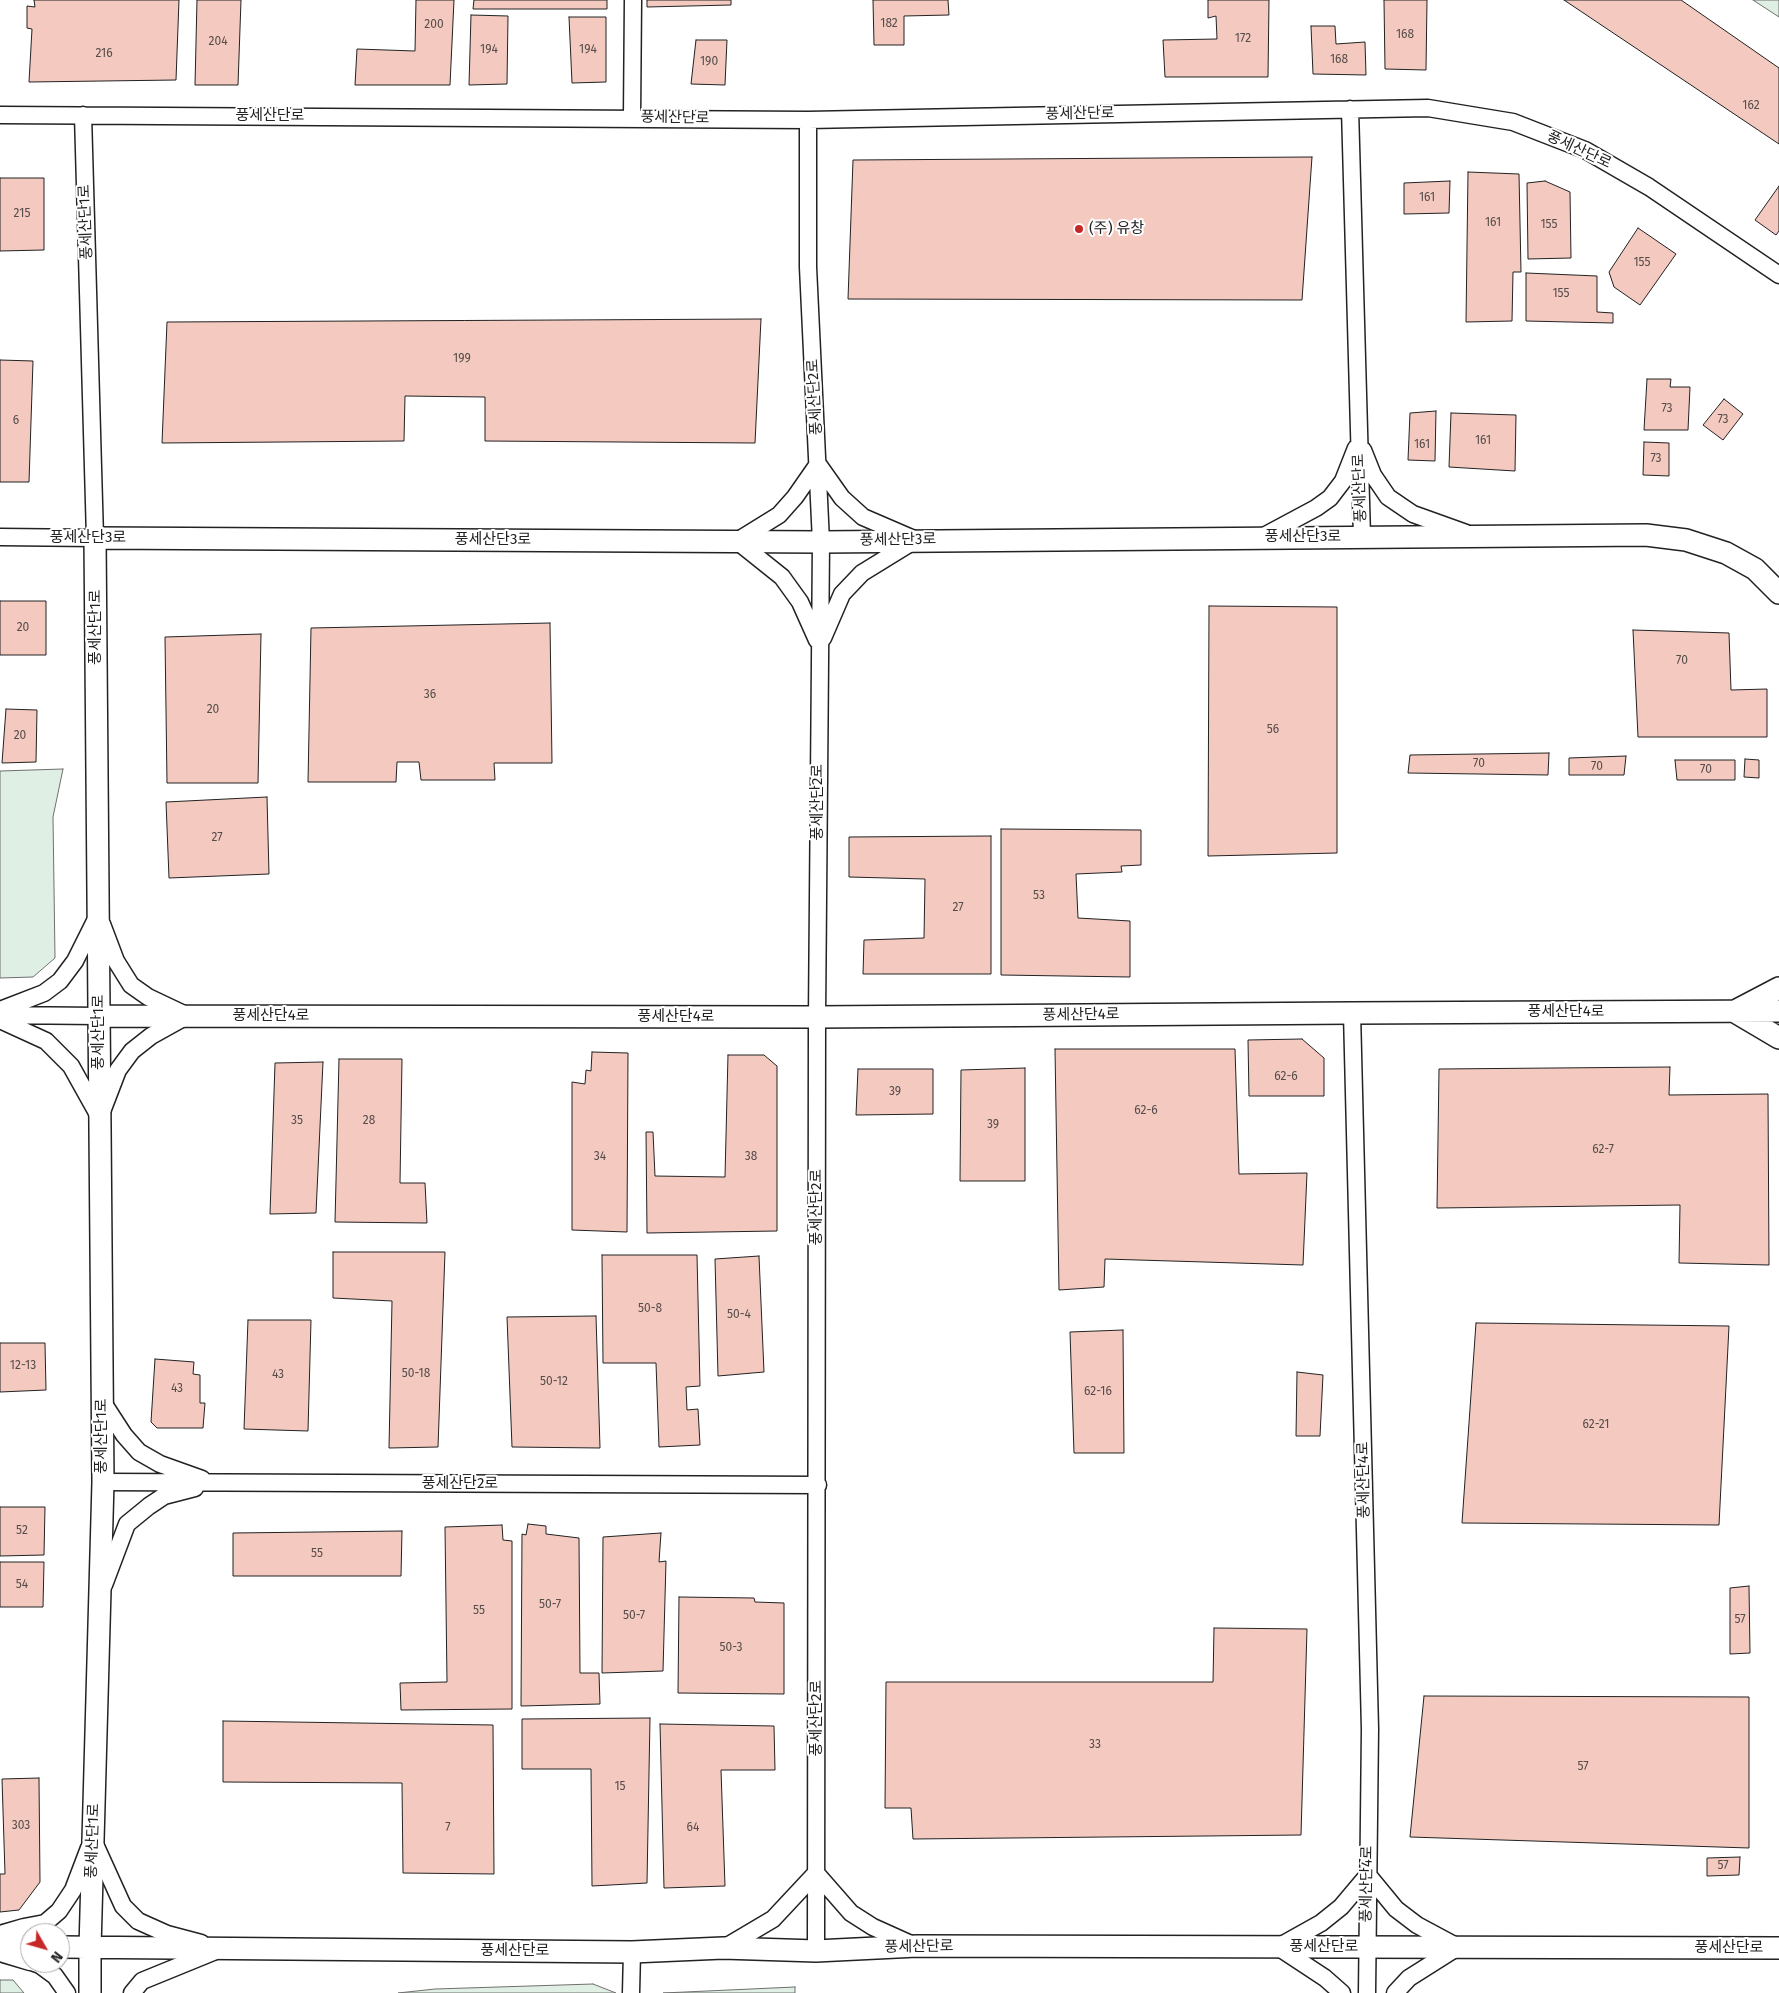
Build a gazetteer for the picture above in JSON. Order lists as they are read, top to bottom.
{
  "streets": {
    "street": [
      "풍세산단로",
      "풍세산단1로",
      "풍세산단2로",
      "풍세산단3로",
      "풍세산단4로"
    ]
  },
  "crossings": [
    ["풍세산단로", "풍세산단1로"],
    ["풍세산단로", "풍세산단2로"],
    ["풍세산단로", "풍세산단3로"],
    ["풍세산단로", "풍세산단4로"],
    ["풍세산단1로", "풍세산단2로"],
    ["풍세산단1로", "풍세산단3로"],
    ["풍세산단1로", "풍세산단4로"],
    ["풍세산단2로", "풍세산단3로"],
    ["풍세산단2로", "풍세산단4로"]
  ],
  "places": ["(주) 유창"],
  "house_numbers": [
    "182",
    "200",
    "168",
    "172",
    "204",
    "194",
    "194",
    "216",
    "168",
    "190",
    "162",
    "161",
    "215",
    "161",
    "155",
    "155",
    "155",
    "199",
    "73",
    "73",
    "6",
    "161",
    "161",
    "73",
    "20",
    "70",
    "36",
    "20",
    "56",
    "20",
    "70",
    "70",
    "70",
    "27",
    "53",
    "27",
    "62-6",
    "39",
    "62-6",
    "35",
    "28",
    "39",
    "62-7",
    "34",
    "38",
    "50-8",
    "50-4",
    "12-13",
    "50-18",
    "43",
    "50-12",
    "43",
    "62-16",
    "62-21",
    "52",
    "55",
    "54",
    "50-7",
    "55",
    "50-7",
    "57",
    "50-3",
    "33",
    "57",
    "15",
    "303",
    "7",
    "64",
    "57"
  ],
  "north": "bottom right"
}
